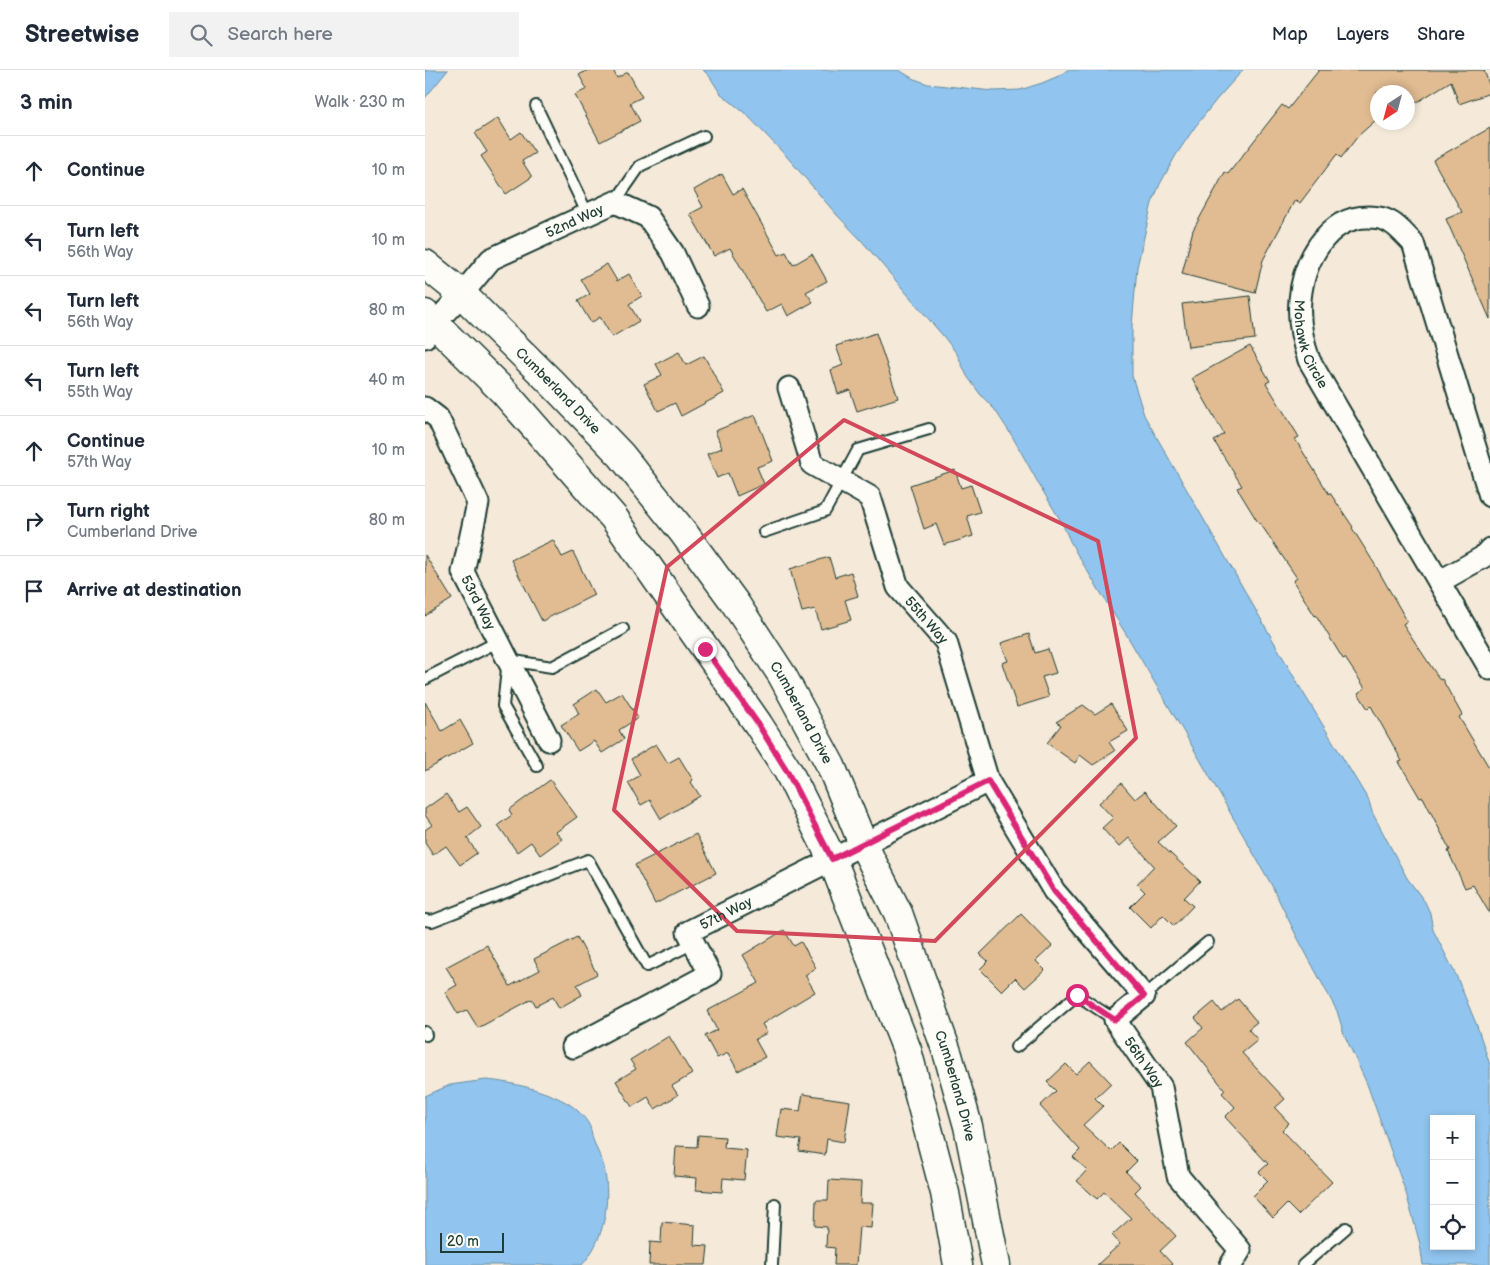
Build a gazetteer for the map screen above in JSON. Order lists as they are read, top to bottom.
{
  "streets": {
    "street": [
      "52nd Way",
      "Mohawk Circle",
      "Cumberland Drive",
      "53rd Way",
      "55th Way",
      "57th Way",
      "56th Way"
    ]
  },
  "crossings": [
    ["52nd Way", "Cumberland Drive"],
    ["Cumberland Drive", "57th Way"]
  ],
  "scale_bar": "20 m",
  "north": "bottom left",
  "page": {
    "header": "Streetwise",
    "search": "Search here",
    "nav": ["Map", "Layers", "Share"],
    "heading": ["3 min", "Walk · 230 m"],
    "list": [
      ["Continue", "10 m"],
      ["Turn left", "56th Way", "10 m"],
      ["Turn left", "56th Way", "80 m"],
      ["Turn left", "55th Way", "40 m"],
      ["Continue", "57th Way", "10 m"],
      ["Turn right", "Cumberland Drive", "80 m"],
      "Arrive at destination"
    ],
    "map_buttons": ["+", "−"],
    "scale": "20 m"
  }
}
